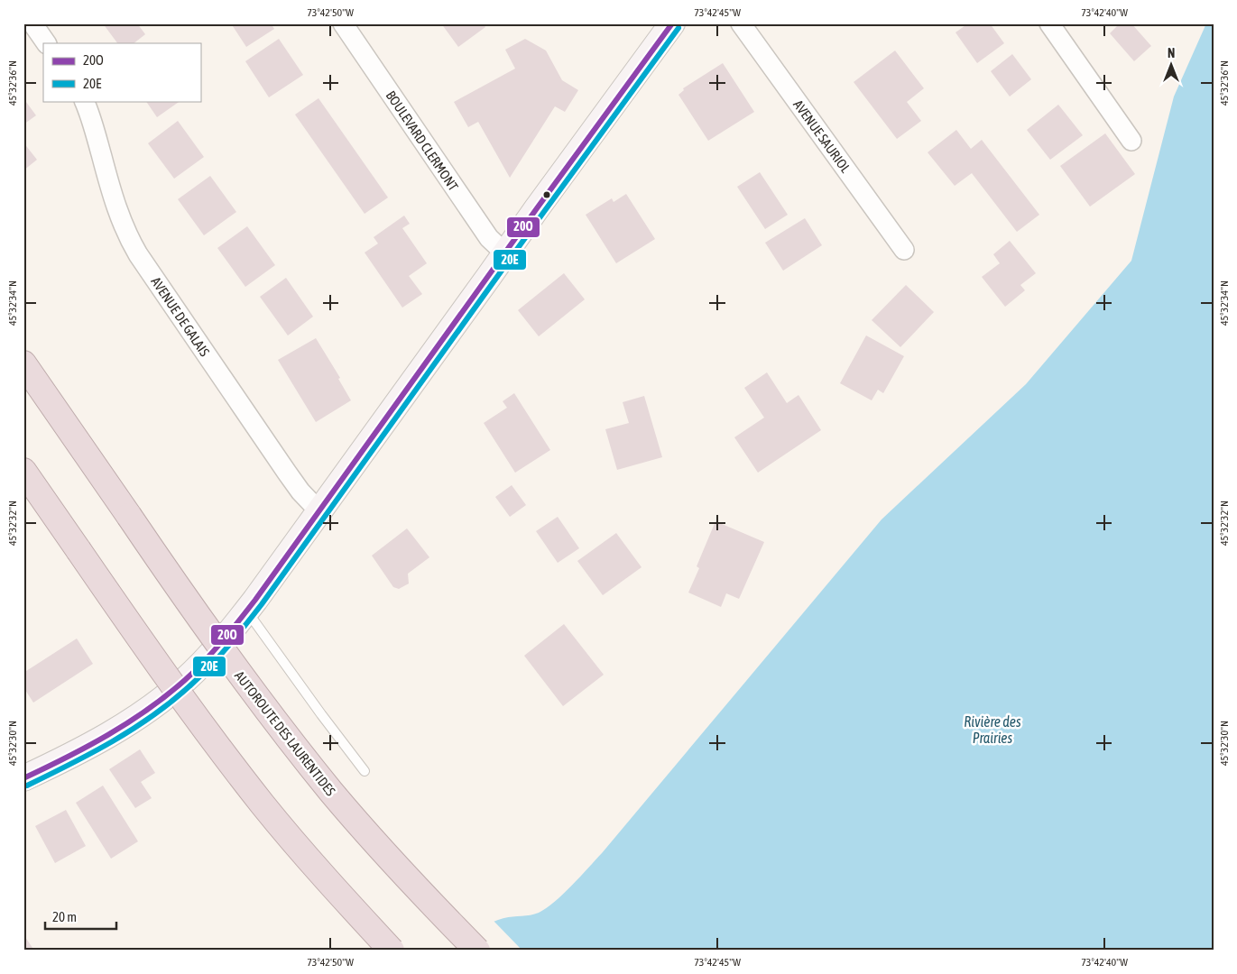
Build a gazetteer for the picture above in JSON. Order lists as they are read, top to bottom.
{
  "streets": {
    "highway": ["AUTOROUTE DES LAURENTIDES"],
    "street": ["AVENUE SAURIOL", "BOULEVARD CLERMONT", "AVENUE DE GALAIS"]
  },
  "water": ["Rivière des Prairies"],
  "lines": ["transit line 20O", "transit line 20E"],
  "legend": ["20O", "20E"],
  "scale_bar": "20 m",
  "north": "top",
  "coordinates": [
    "73°42'50\"W",
    "73°42'45\"W",
    "73°42'40\"W",
    "45°32'36\"N",
    "45°32'34\"N",
    "45°32'32\"N",
    "45°32'30\"N"
  ]
}
